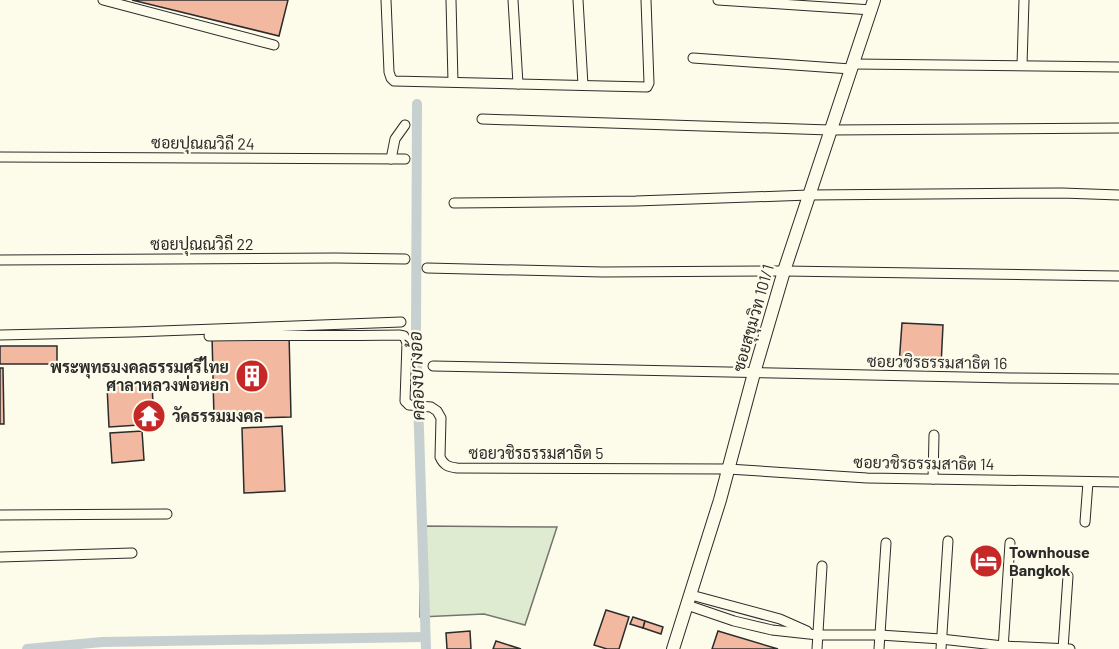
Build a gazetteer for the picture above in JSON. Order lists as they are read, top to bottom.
{
  "streets": {
    "street": [
      "ซอยปุณณวิถี 24",
      "ซอยปุณณวิถี 22",
      "ซอยสุขุมวิท 101/1",
      "ซอยวชิรธรรมสาธิต 16",
      "ซอยวชิรธรรมสาธิต 5",
      "ซอยวชิรธรรมสาธิต 14"
    ]
  },
  "crossings": [
    ["ซอยสุขุมวิท 101/1", "ซอยวชิรธรรมสาธิต 16"],
    ["ซอยสุขุมวิท 101/1", "ซอยวชิรธรรมสาธิต 5"],
    ["ซอยสุขุมวิท 101/1", "ซอยวชิรธรรมสาธิต 14"],
    ["ซอยวชิรธรรมสาธิต 5", "ซอยวชิรธรรมสาธิต 14"]
  ],
  "water": ["คลองบางอ้อ"],
  "places": {
    "building": ["พระพุทธมงคลธรรมศรีไทย ศาลาหลวงพ่อหยก"],
    "temple": ["วัดธรรมมงคล"],
    "hotel": ["Townhouse Bangkok"]
  }
}
